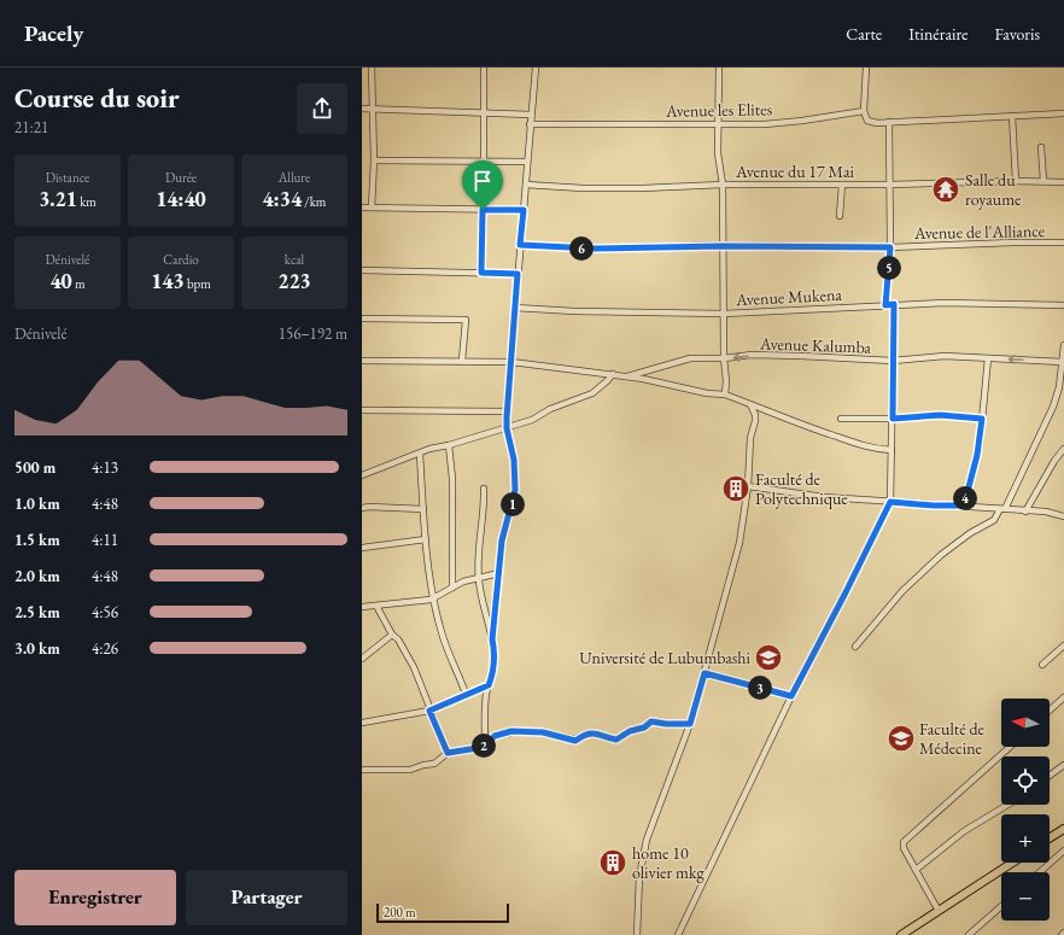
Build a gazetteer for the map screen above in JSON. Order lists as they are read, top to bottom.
{
  "streets": {
    "street": [
      "Avenue les Elites",
      "Avenue du 17 Mai",
      "Avenue de l'Alliance",
      "Avenue Mukena",
      "Avenue Kalumba"
    ]
  },
  "one_way": ["Avenue Kalumba"],
  "places": {
    "temple": ["Salle du royaume"],
    "building": ["Faculté de Polytechnique", "home 10 olivier mkg"],
    "school or university": ["Université de Lubumbashi", "Faculté de Médecine"]
  },
  "scale_bar": "200 m",
  "north": "left",
  "page": {
    "header": "Pacely",
    "nav": ["Carte", "Itinéraire", "Favoris"],
    "heading": ["Course du soir", "21:21"],
    "stats": [
      ["Distance", "3.21 km"],
      ["Durée", "14:40"],
      ["Allure", "4:34 /km"],
      ["Dénivelé", "40 m"],
      ["Cardio", "143 bpm"],
      ["kcal", "223"]
    ],
    "pins": [
      "6",
      "5",
      "4",
      "1",
      "3",
      "2"
    ],
    "chart": ["Dénivelé", "156–192 m"],
    "list": [
      {
        "name": "500 m",
        "note": "4:13"
      },
      {
        "name": "1.0 km",
        "note": "4:48"
      },
      {
        "name": "1.5 km",
        "note": "4:11"
      },
      {
        "name": "2.0 km",
        "note": "4:48"
      },
      {
        "name": "2.5 km",
        "note": "4:56"
      },
      {
        "name": "3.0 km",
        "note": "4:26"
      }
    ],
    "map_buttons": ["+", "−"],
    "buttons": ["Enregistrer", "Partager"],
    "scale": "200 m"
  }
}
